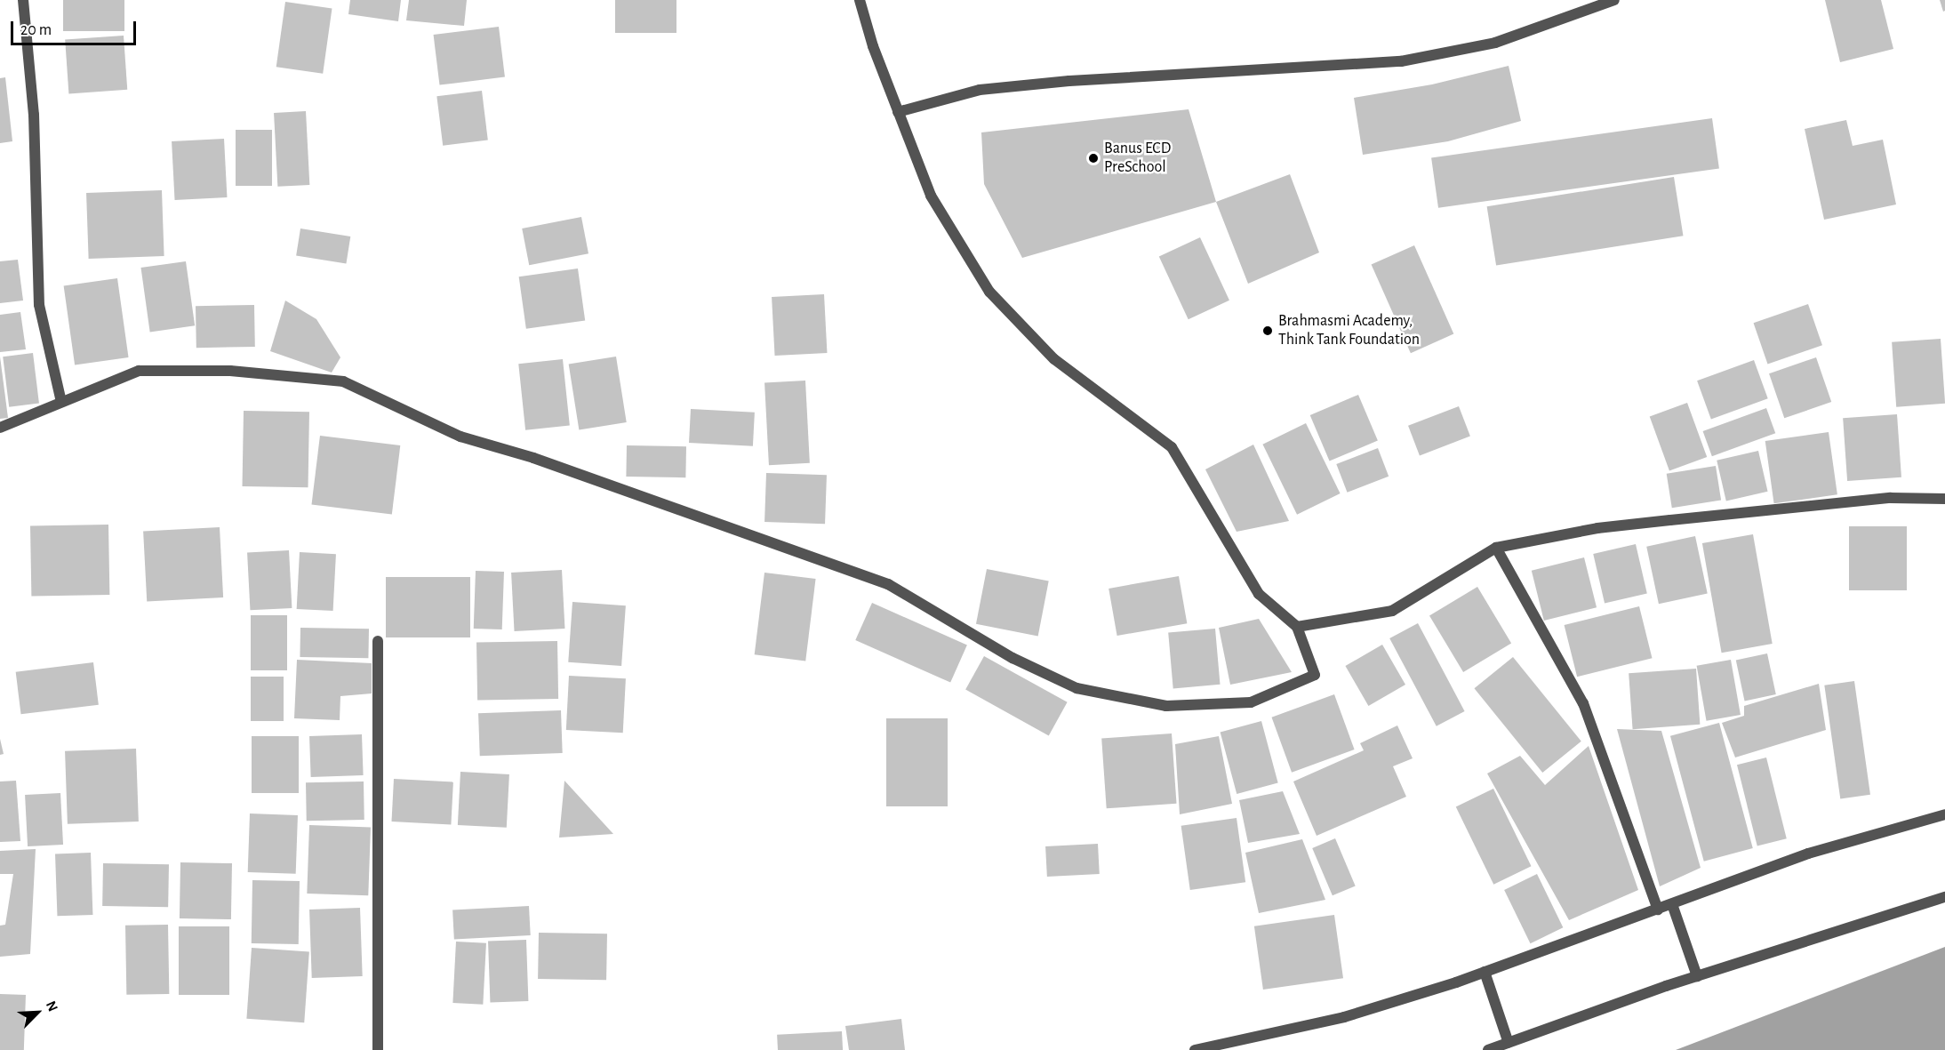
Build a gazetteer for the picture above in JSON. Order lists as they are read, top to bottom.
{
  "places": ["Banus ECD PreSchool", "Brahmasmi Academy, Think Tank Foundation"],
  "scale_bar": "20 m",
  "north": "top right"
}
